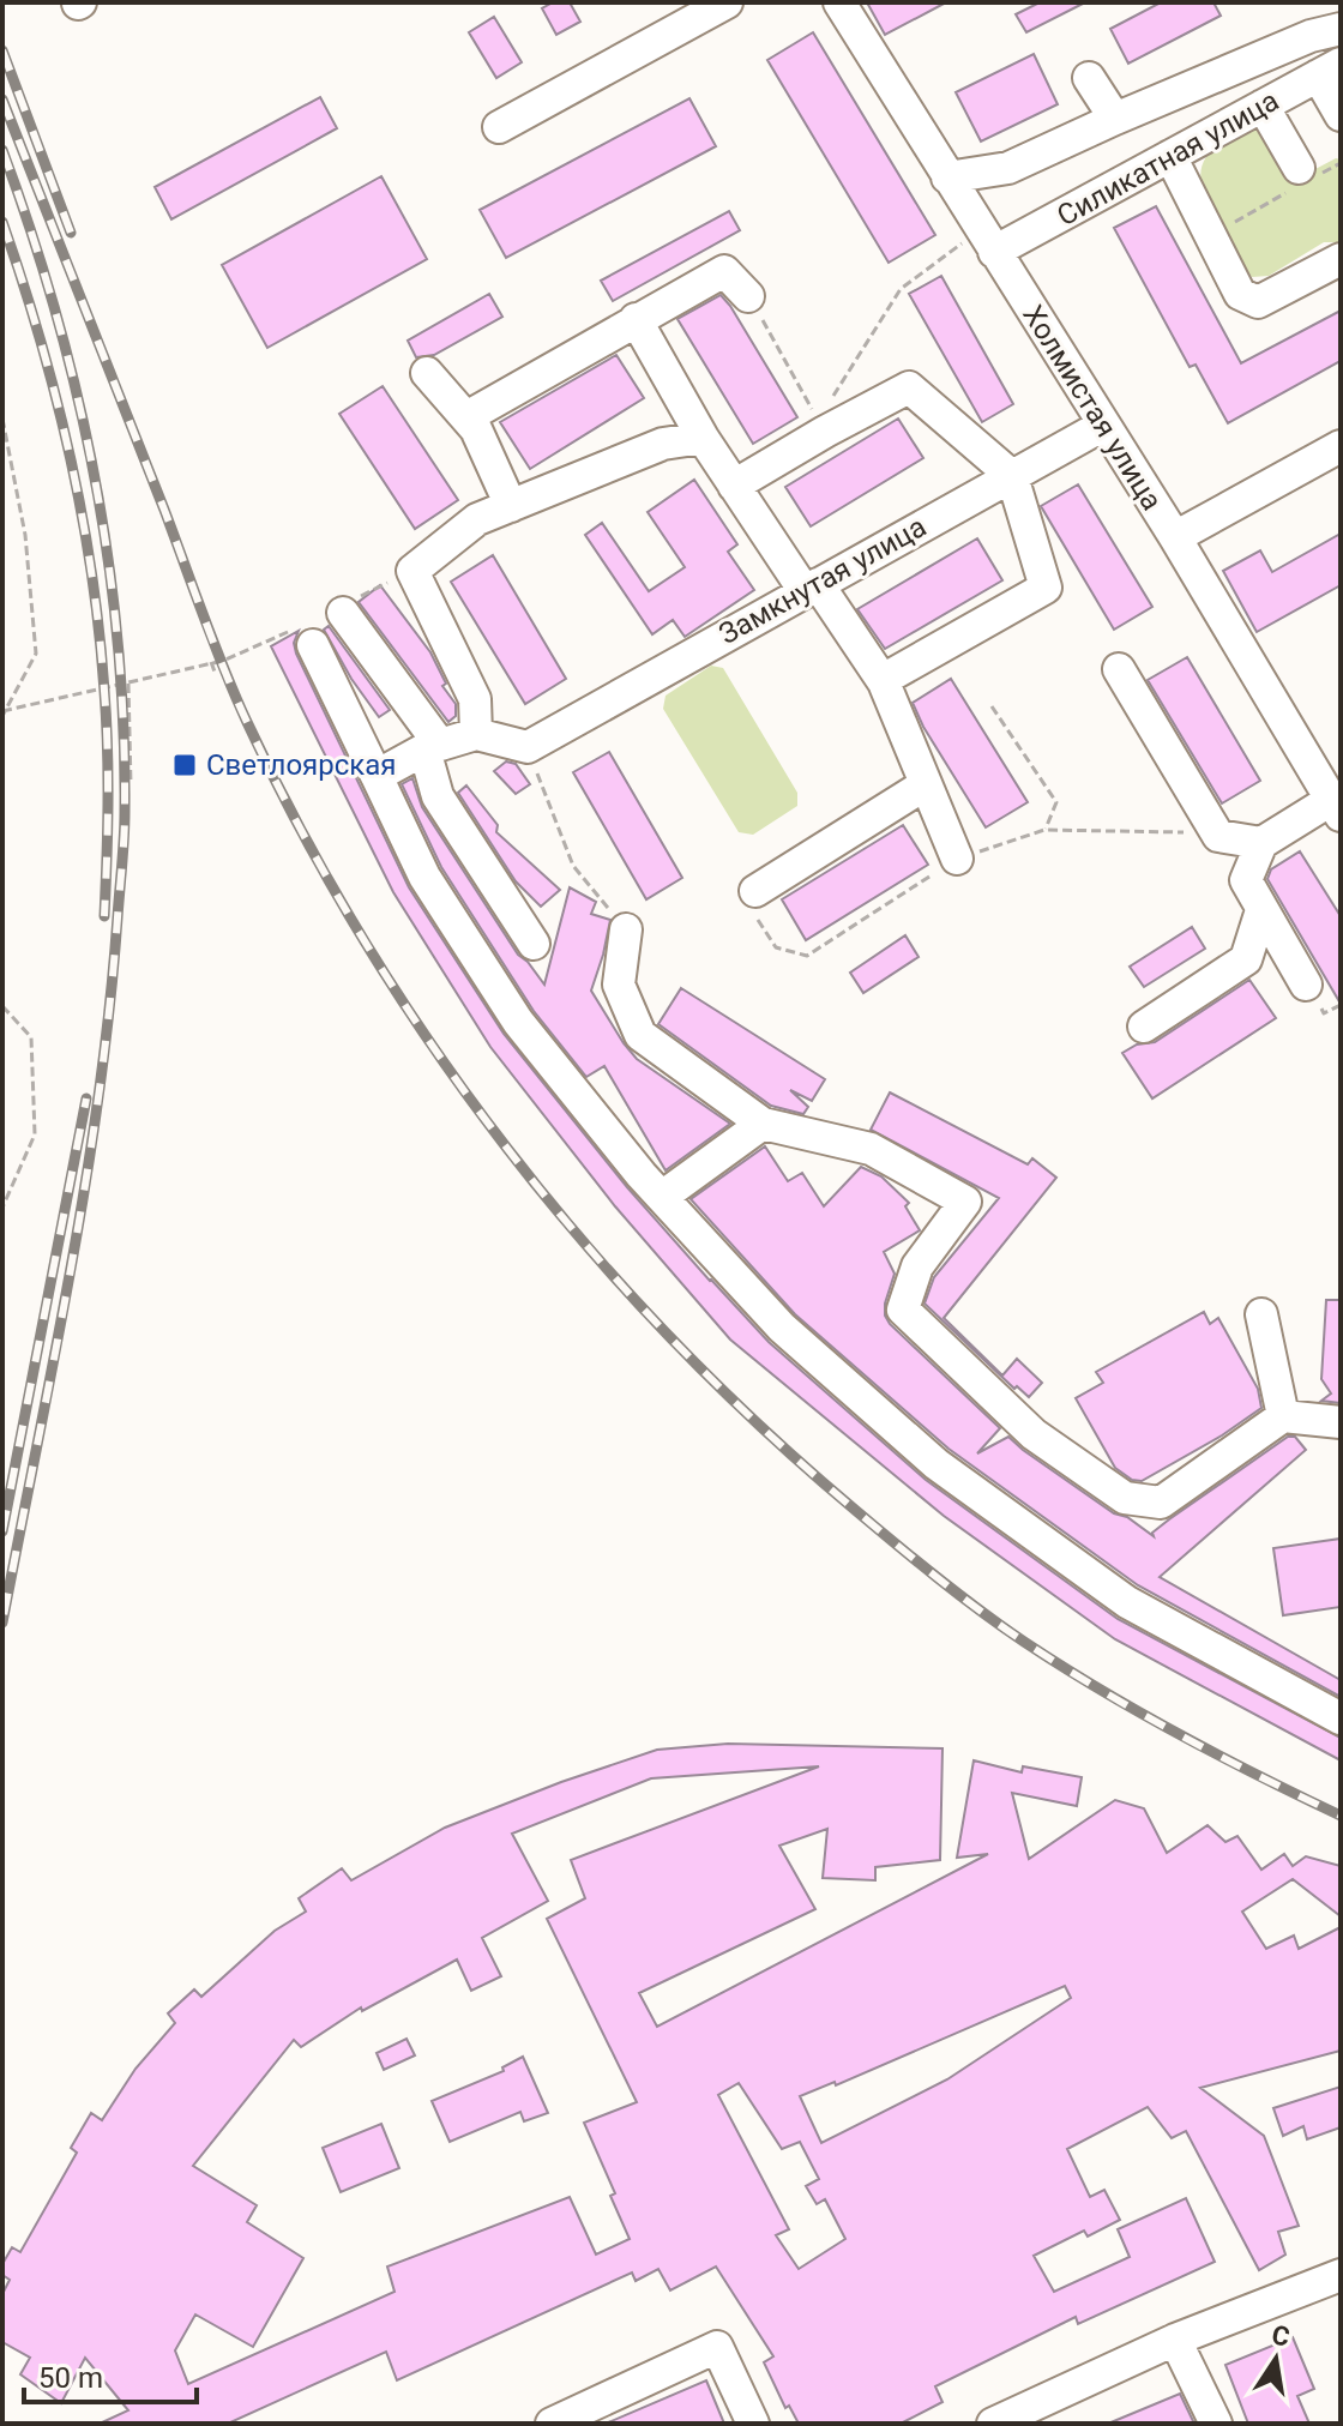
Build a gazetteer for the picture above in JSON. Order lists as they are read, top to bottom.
{
  "streets": {
    "street": ["Силикатная улица", "Холмистая улица", "Замкнутая улица"]
  },
  "crossings": [
    ["Силикатная улица", "Холмистая улица"],
    ["Холмистая улица", "Замкнутая улица"]
  ],
  "places": {
    "transit": ["Светлоярская"]
  },
  "scale_bar": "50 m",
  "north": "top"
}
